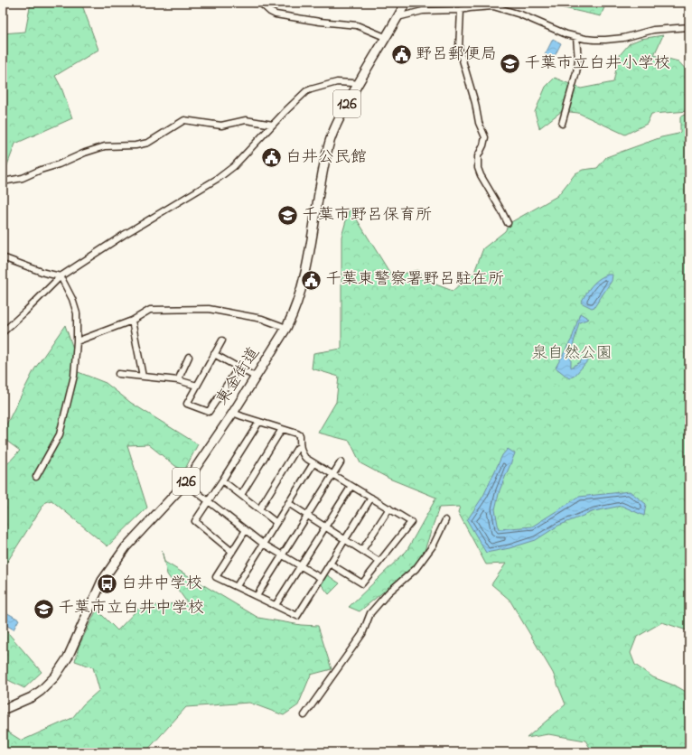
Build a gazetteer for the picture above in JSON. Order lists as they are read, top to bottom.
{
  "streets": {
    "highway": ["126", "東金街道"]
  },
  "parks": ["泉自然公園"],
  "places": {
    "public building": ["野呂郵便局", "白井公民館", "千葉東警察署野呂駐在所"],
    "school or university": ["千葉市立白井小学校", "千葉市野呂保育所", "千葉市立白井中学校"],
    "bus stop": ["白井中学校"]
  }
}
